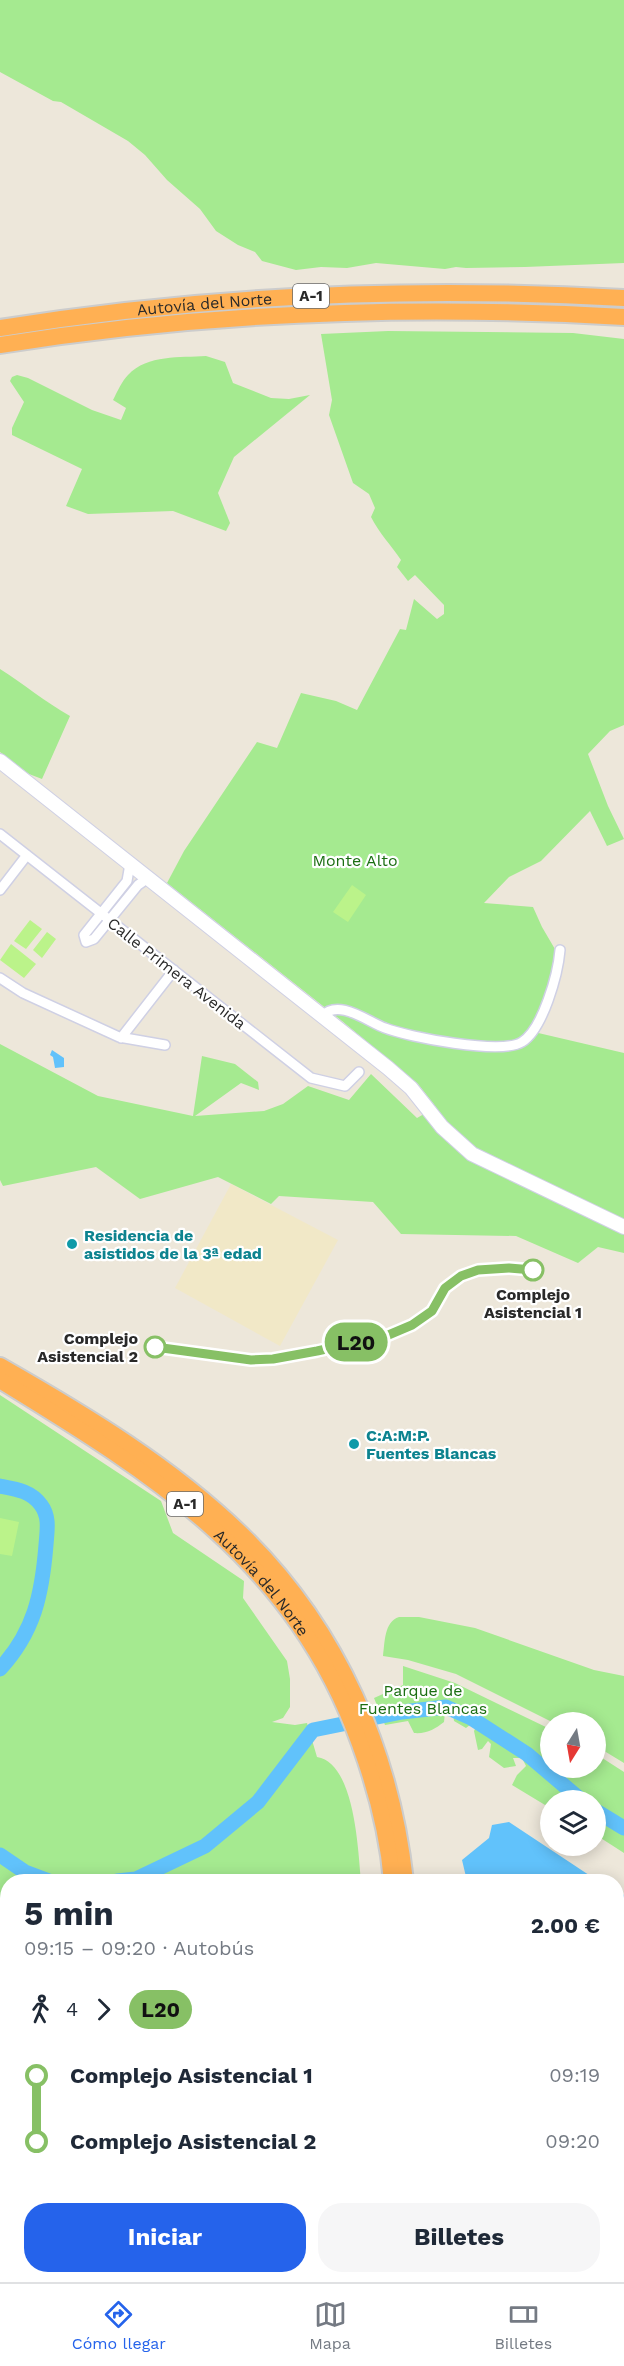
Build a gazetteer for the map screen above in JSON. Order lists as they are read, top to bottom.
{
  "streets": {
    "highway": ["A-1", "Autovía del Norte"],
    "street": ["Calle Primera Avenida"]
  },
  "parks": ["Monte Alto", "Parque de Fuentes Blancas"],
  "places": [
    "Residencia de asistidos de la 3ª edad",
    "Complejo Asistencial 1",
    "Complejo Asistencial 2",
    "C:A:M:P. Fuentes Blancas"
  ],
  "lines": ["bus line L20"],
  "north": "bottom",
  "page": {
    "on_map": "L20",
    "heading": ["5 min", "09:15 – 09:20 · Autobús", "2.00 €"],
    "legs": ["4", "L20"],
    "list": [
      {
        "name": "Complejo Asistencial 1",
        "value": "09:19"
      },
      {
        "name": "Complejo Asistencial 2",
        "value": "09:20"
      }
    ],
    "buttons": ["Iniciar", "Billetes"],
    "tabs": ["Cómo llegar", "Mapa", "Billetes"]
  }
}
